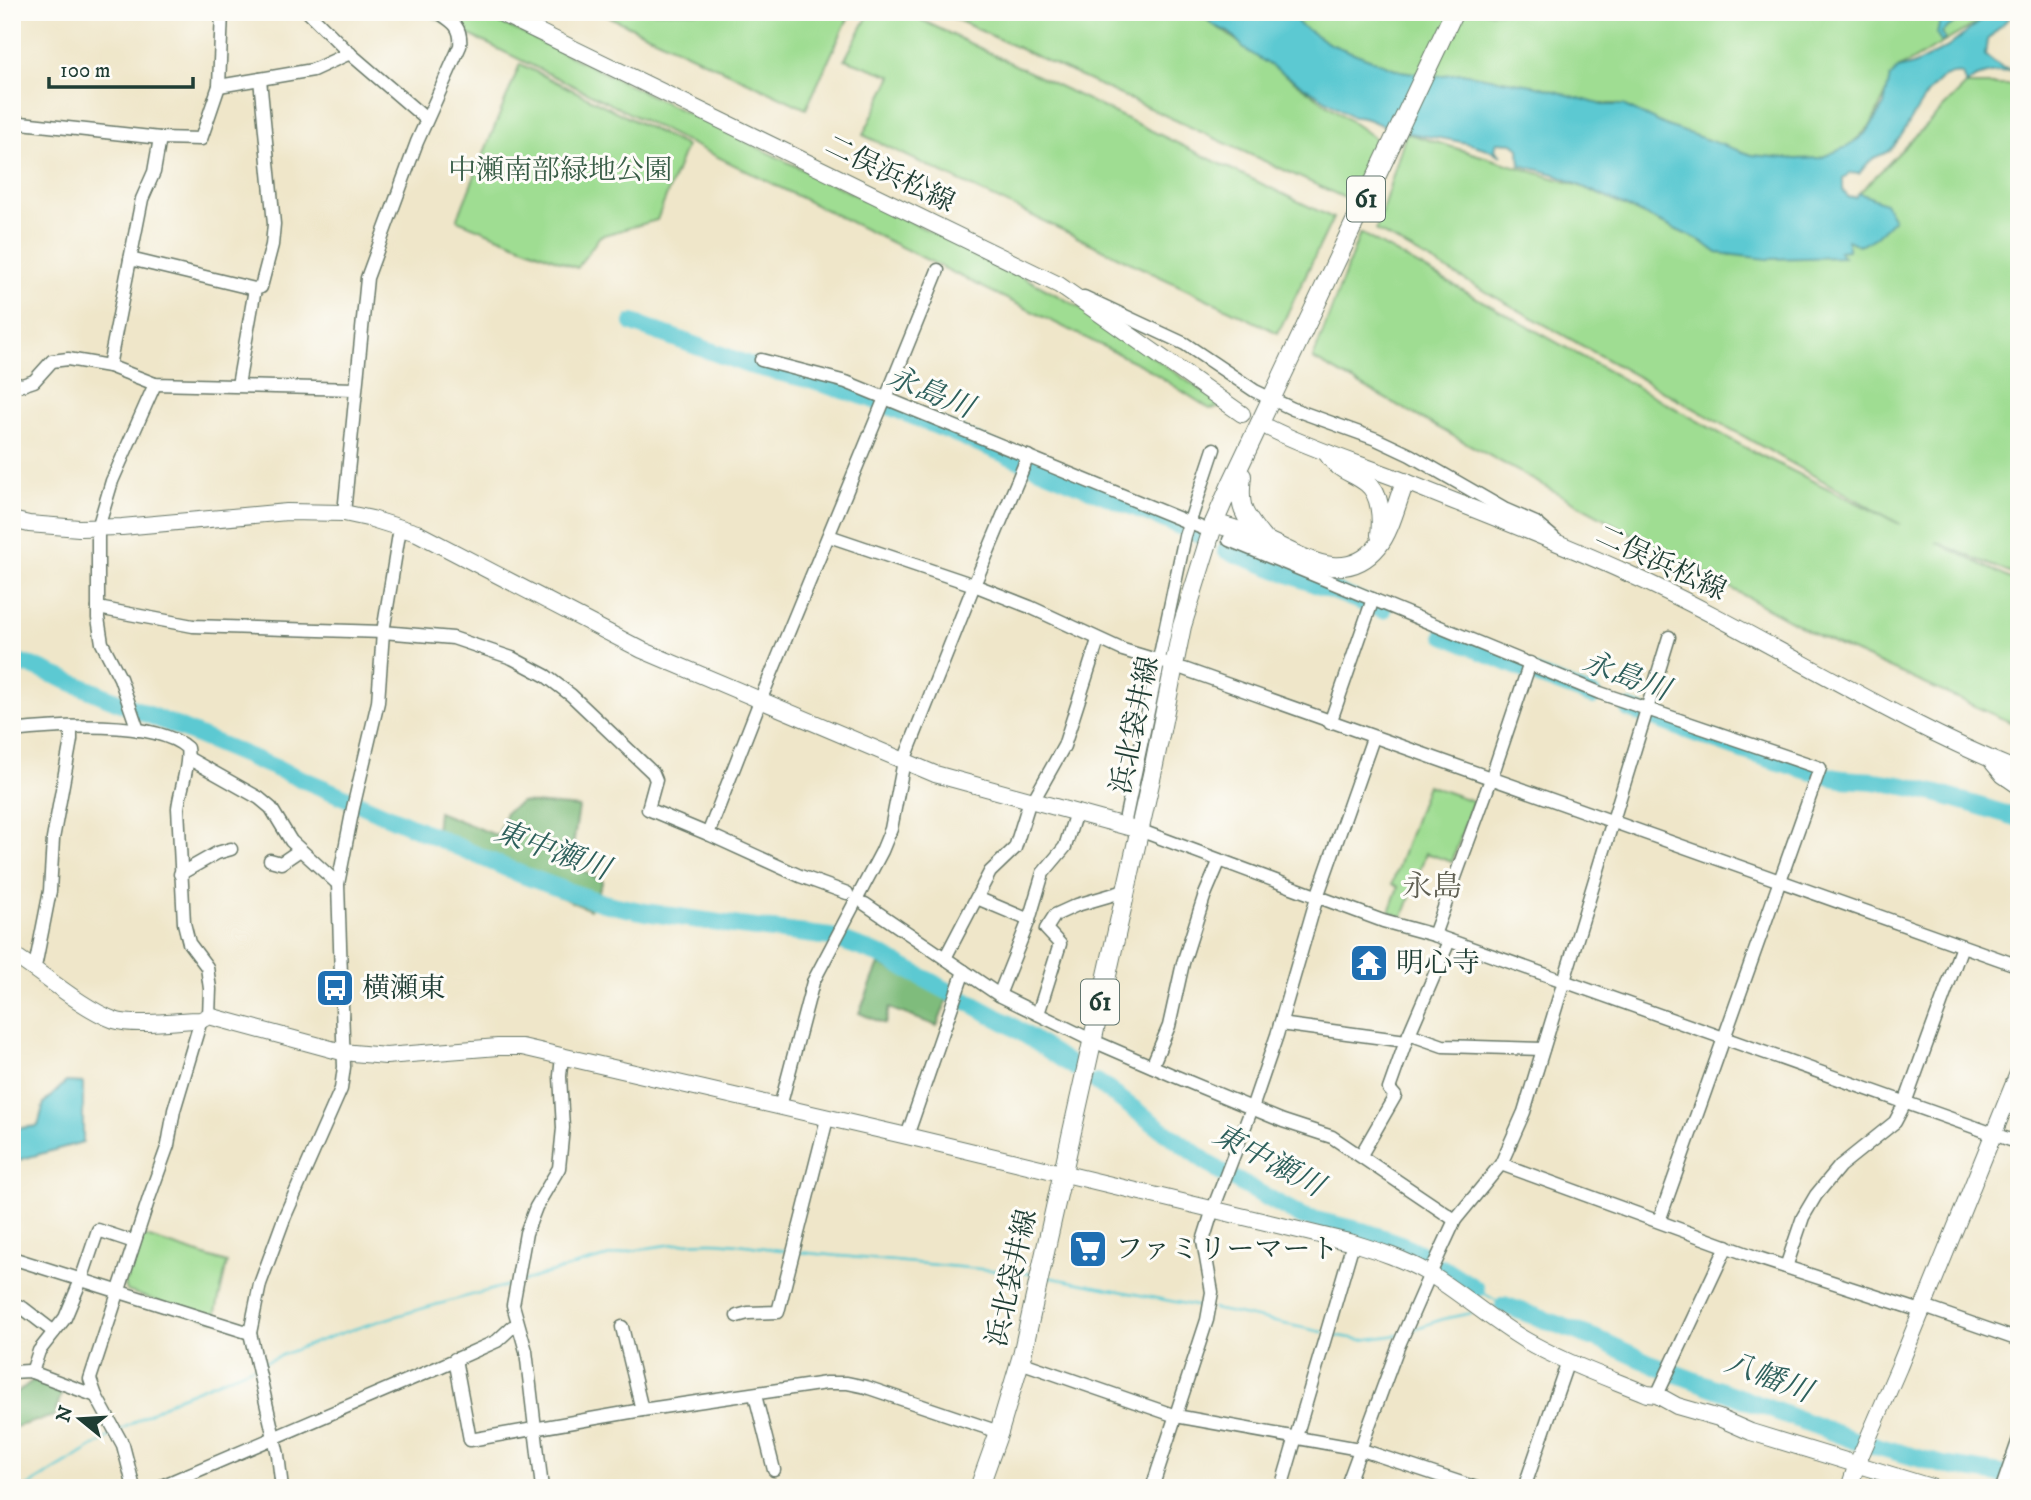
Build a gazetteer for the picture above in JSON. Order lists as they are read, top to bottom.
{
  "streets": {
    "main road": ["61", "浜北袋井線"],
    "street": ["二俣浜松線"]
  },
  "districts": ["永島"],
  "water": ["永島川", "東中瀬川", "八幡川"],
  "parks": ["中瀬南部緑地公園"],
  "places": {
    "temple": ["明心寺"],
    "bus stop": ["横瀬東"],
    "supermarket": ["ファミリーマート"]
  },
  "scale_bar": "100 m",
  "north": "left"
}
